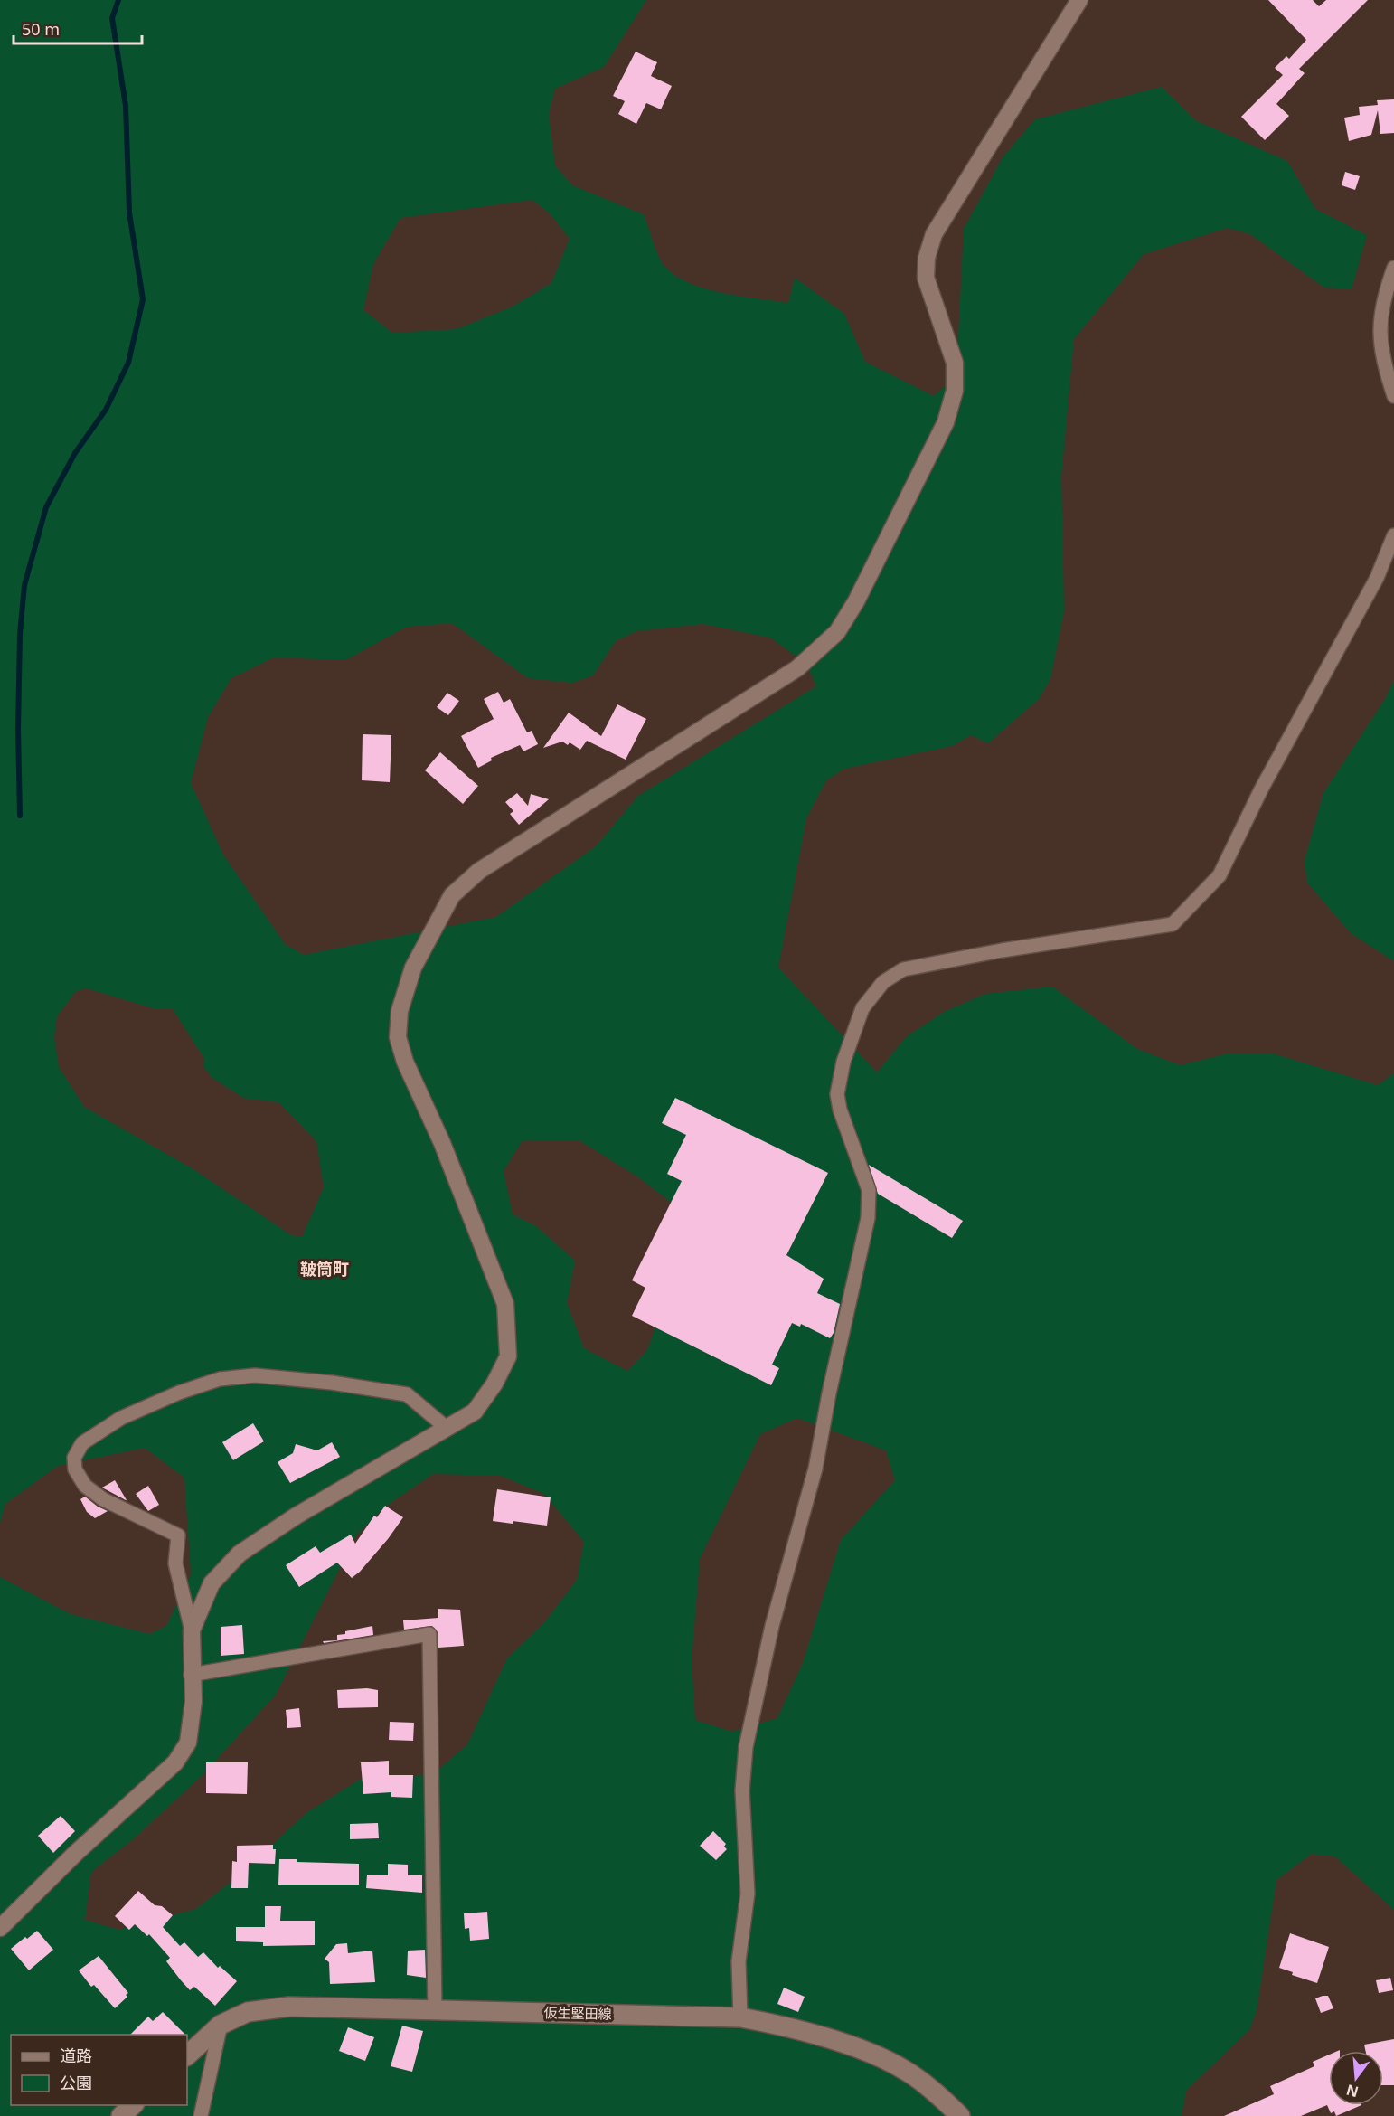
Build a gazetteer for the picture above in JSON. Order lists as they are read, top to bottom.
{
  "streets": {
    "main road": ["仮生堅田線"]
  },
  "districts": ["鞁筒町"],
  "legend": ["道路", "公園"],
  "scale_bar": "50 m",
  "north": "bottom"
}
